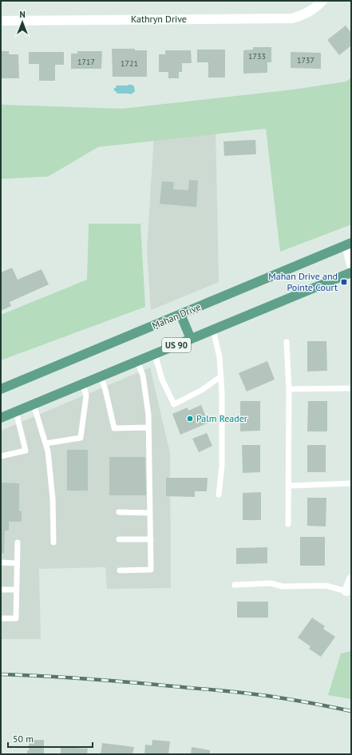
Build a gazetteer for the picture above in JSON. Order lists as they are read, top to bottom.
{
  "streets": {
    "main road": ["Mahan Drive", "US 90"],
    "street": ["Kathryn Drive"]
  },
  "places": {
    "transit": ["Mahan Drive and Pointe Court"],
    "other": ["Palm Reader"]
  },
  "house_numbers": [
    "1733",
    "1737",
    "1717",
    "1721"
  ],
  "scale_bar": "50 m",
  "north": "top"
}
